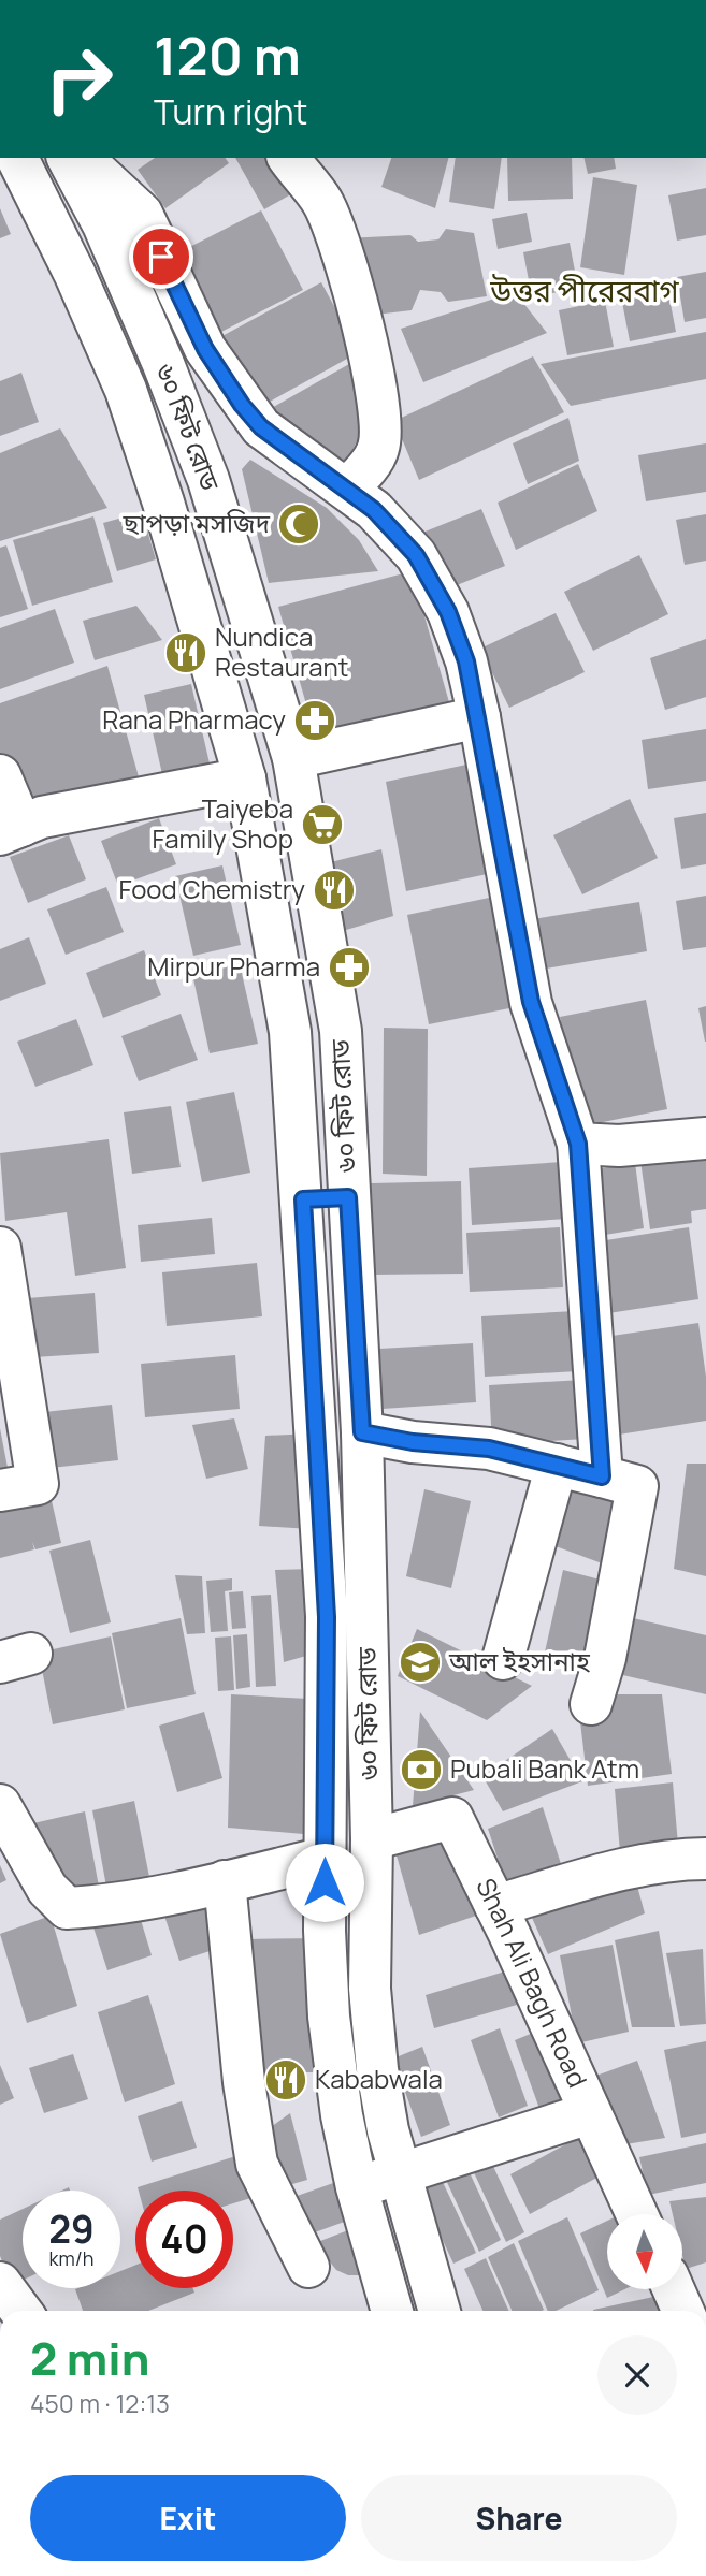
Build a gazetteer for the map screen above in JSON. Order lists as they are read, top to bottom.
{
  "streets": {
    "street": ["৬০ ফিট রোড", "Shah Ali Bagh Road"]
  },
  "crossings": [
    ["৬০ ফিট রোড", "Shah Ali Bagh Road"]
  ],
  "districts": ["উত্তর পীরেরবাগ"],
  "places": {
    "mosque": ["ছাপড়া মসজিদ"],
    "restaurant": ["Nundica Restaurant", "Food Chemistry", "Kababwala"],
    "pharmacy": ["Rana Pharmacy", "Mirpur Pharma"],
    "supermarket": ["Taiyeba Family Shop"],
    "school or university": ["আল ইহসানাহ"],
    "bank": ["Pubali Bank Atm"]
  },
  "north": "bottom",
  "page": {
    "turn": ["120 m", "Turn right"],
    "speed": "29 km/h",
    "limit": "40",
    "heading": ["2 min", "450 m · 12:13"],
    "buttons": ["Exit", "Share"]
  }
}
